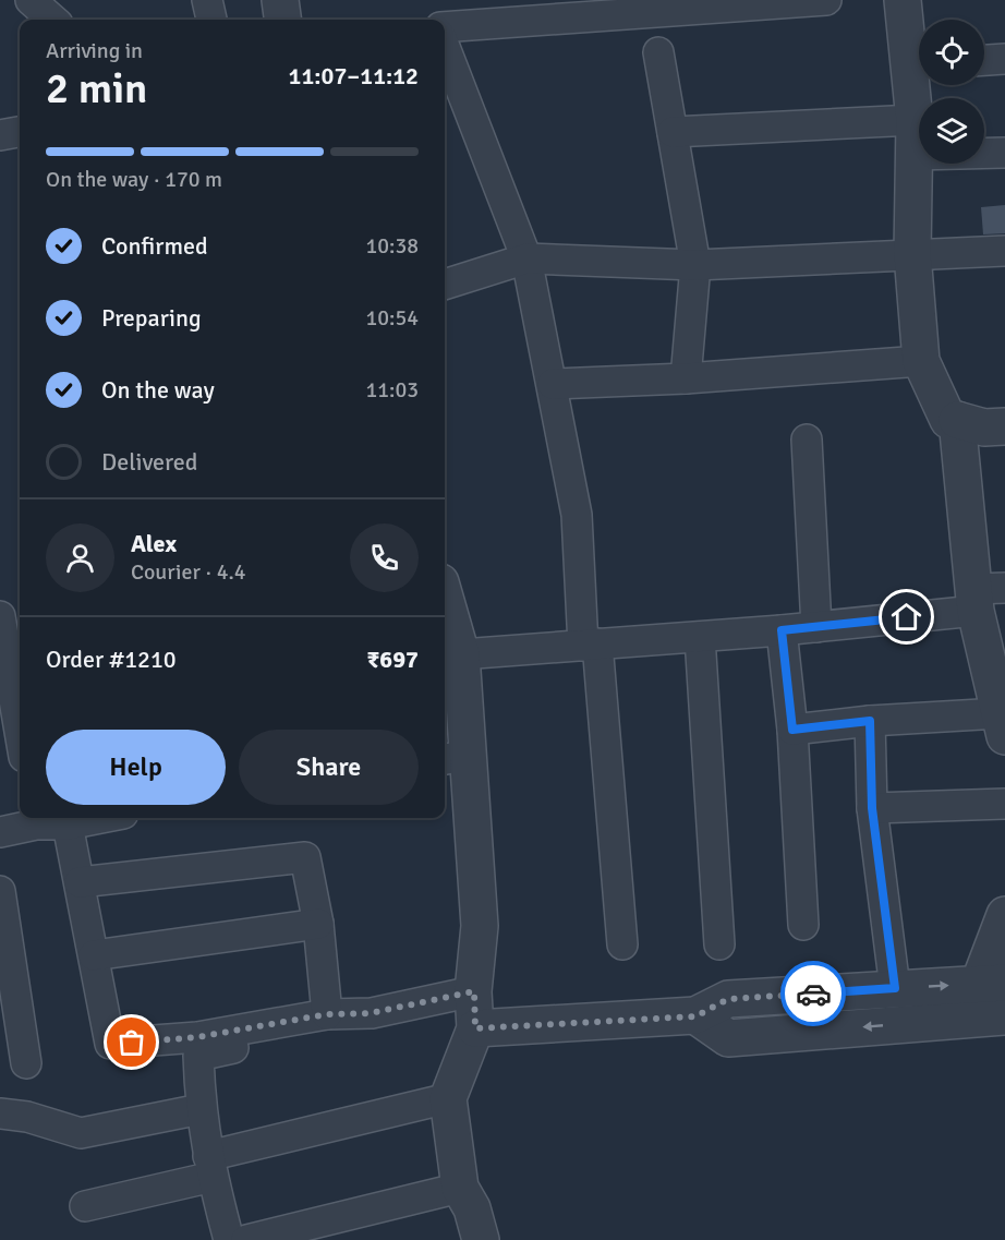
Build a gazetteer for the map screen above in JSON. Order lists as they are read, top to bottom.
{
  "page": {
    "heading": ["2 min", "Arriving in", "11:07–11:12"],
    "panel": [
      "Alex",
      "Courier · 4.4",
      "Order #1210",
      "₹697"
    ],
    "bar": "On the way · 170 m",
    "list": [
      ["Confirmed", "10:38"],
      ["Preparing", "10:54"],
      ["On the way", "11:03"],
      "Delivered"
    ],
    "buttons": ["Help", "Share"]
  }
}
